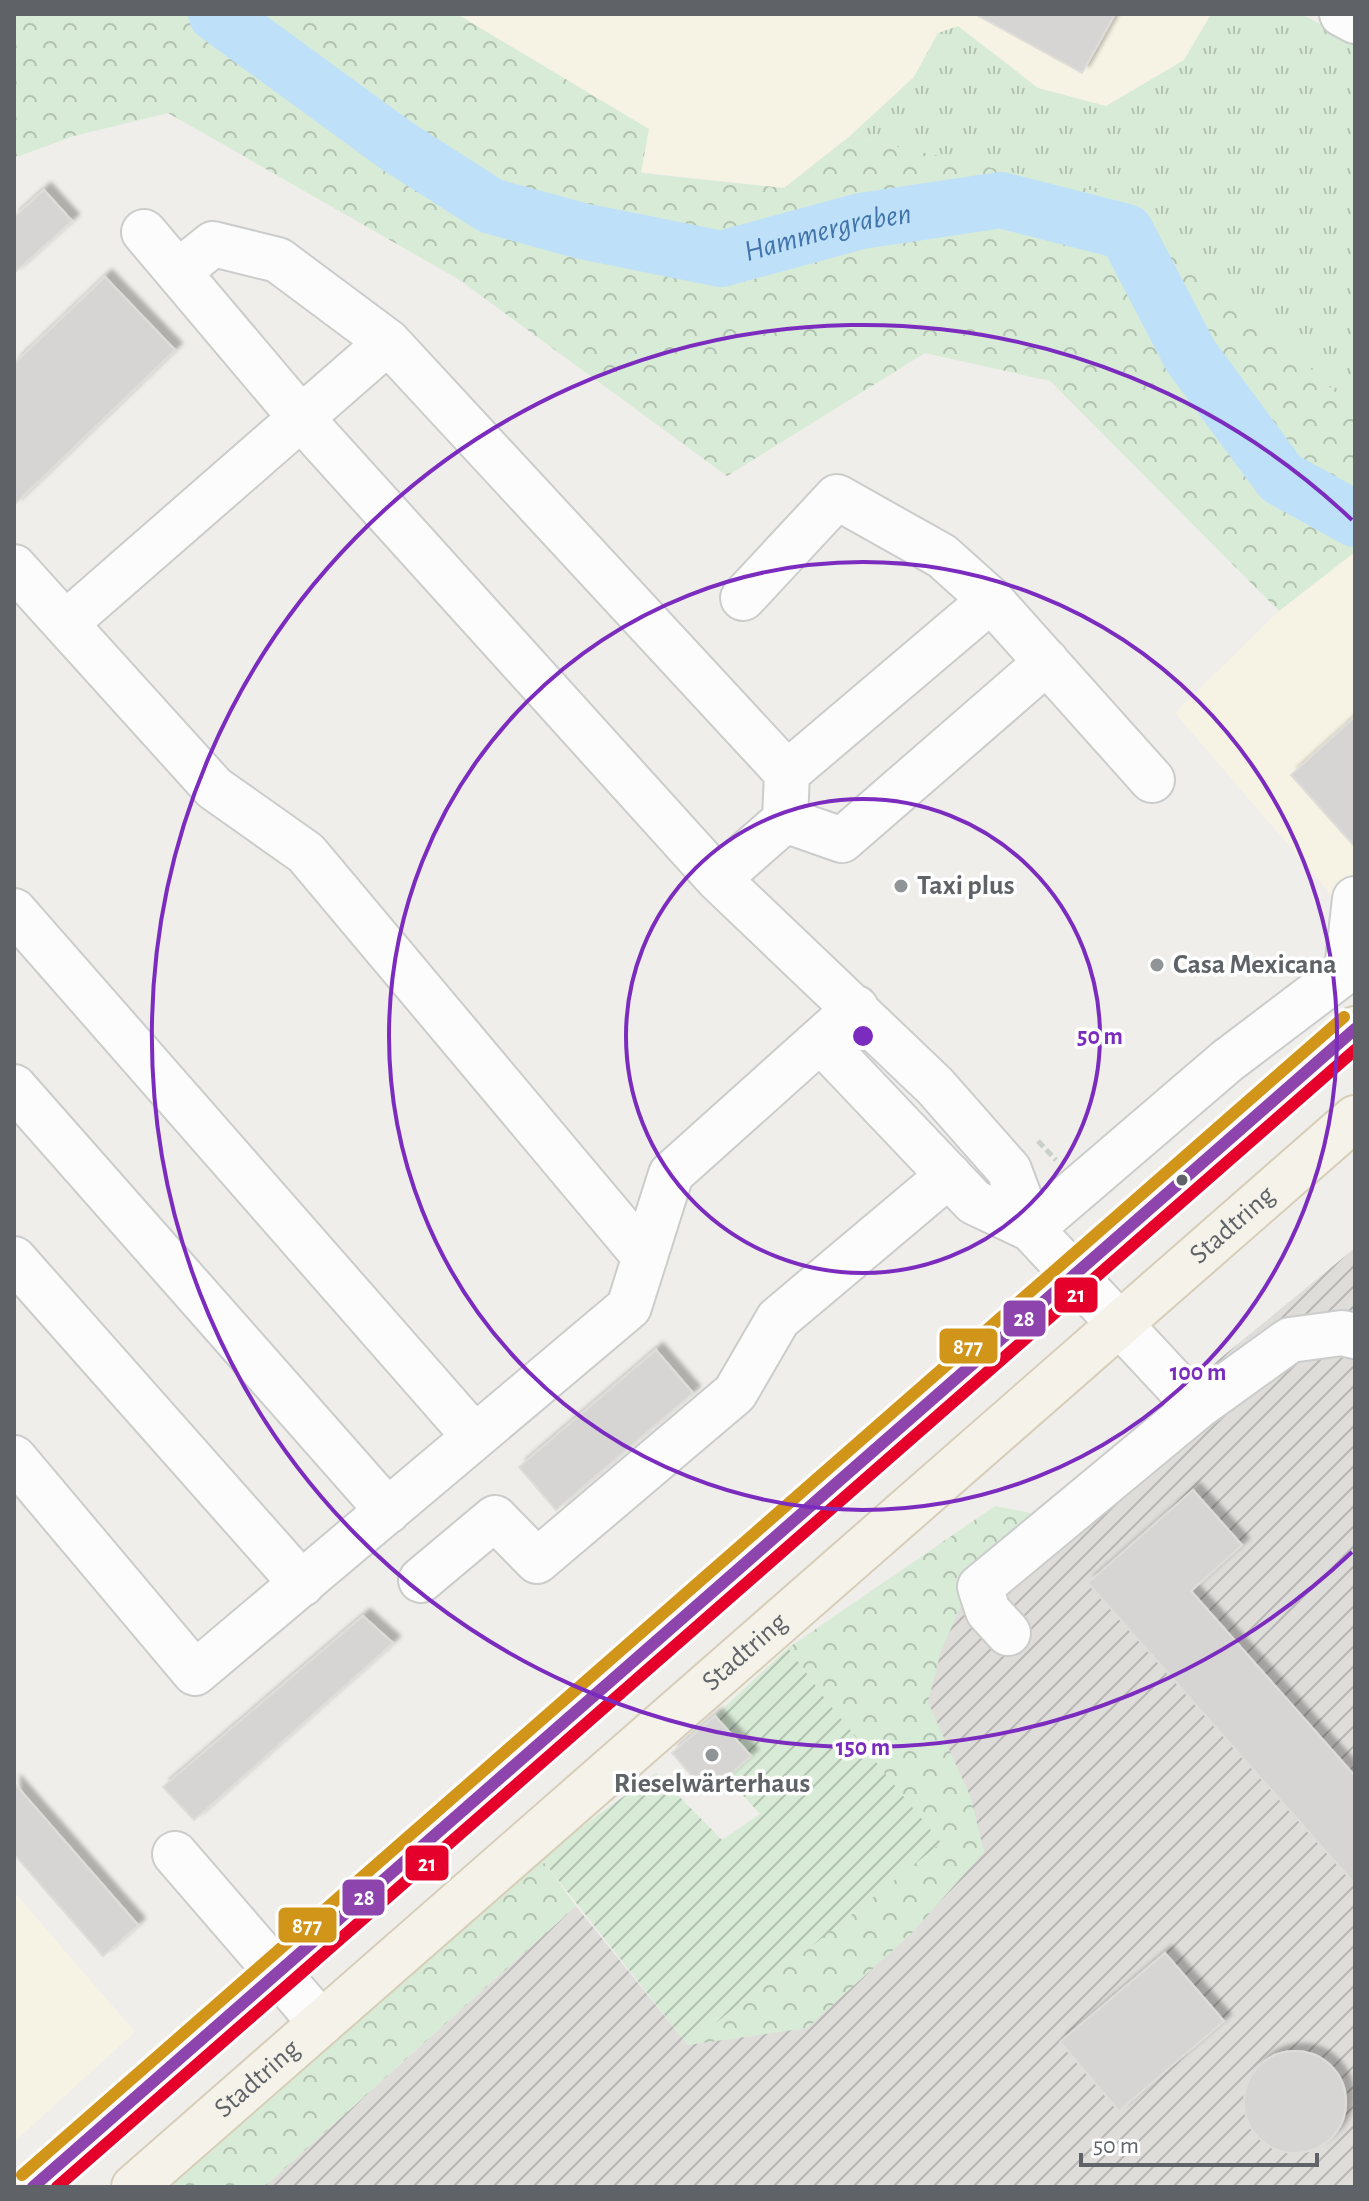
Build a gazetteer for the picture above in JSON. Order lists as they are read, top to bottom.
{
  "streets": {
    "main road": ["Stadtring"]
  },
  "water": ["Hammergraben"],
  "places": ["Taxi plus", "Casa Mexicana", "Rieselwärterhaus"],
  "lines": ["transit line 877", "transit line 28", "transit line 21"],
  "scale_bar": "50 m",
  "rings": ["50 m", "100 m", "150 m"]
}
